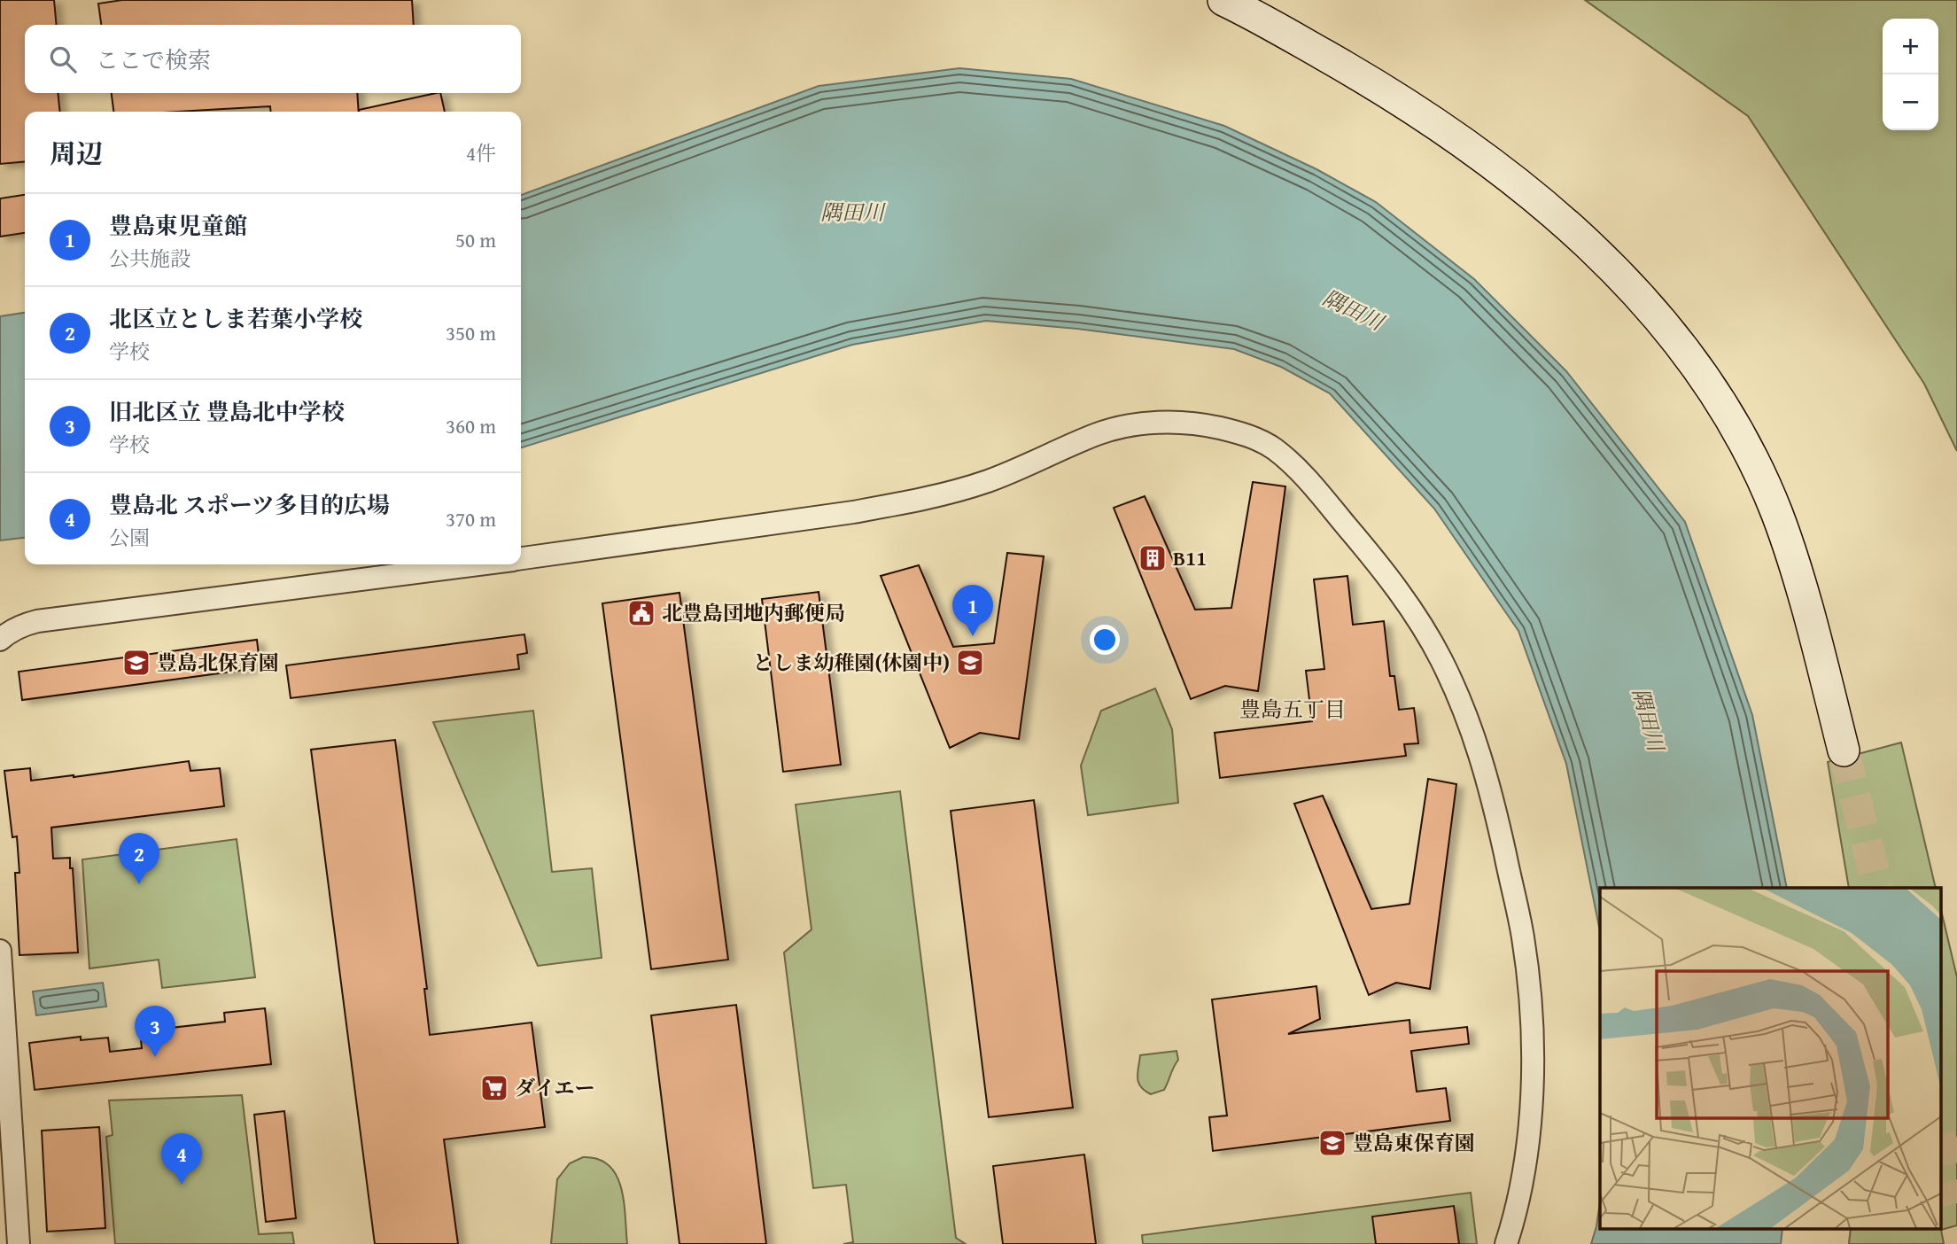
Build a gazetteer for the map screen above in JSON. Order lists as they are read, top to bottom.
{
  "districts": ["豊島五丁目"],
  "water": ["隅田川"],
  "places": {
    "building": ["B11"],
    "public building": ["北豊島団地内郵便局"],
    "school or university": ["豊島北保育園", "としま幼稚園(休園中)", "豊島東保育園"],
    "supermarket": ["ダイエー"]
  },
  "page": {
    "map_buttons": ["+", "−"],
    "search": "ここで検索",
    "heading": ["周辺", "4件"],
    "list": [
      {
        "mark": "1",
        "name": "豊島東児童館",
        "note": "公共施設",
        "value": "50 m"
      },
      {
        "mark": "2",
        "name": "北区立としま若葉小学校",
        "note": "学校",
        "value": "350 m"
      },
      {
        "mark": "3",
        "name": "旧北区立 豊島北中学校",
        "note": "学校",
        "value": "360 m"
      },
      {
        "mark": "4",
        "name": "豊島北 スポーツ多目的広場",
        "note": "公園",
        "value": "370 m"
      }
    ],
    "pins": [
      "1",
      "2",
      "3",
      "4"
    ]
  }
}
